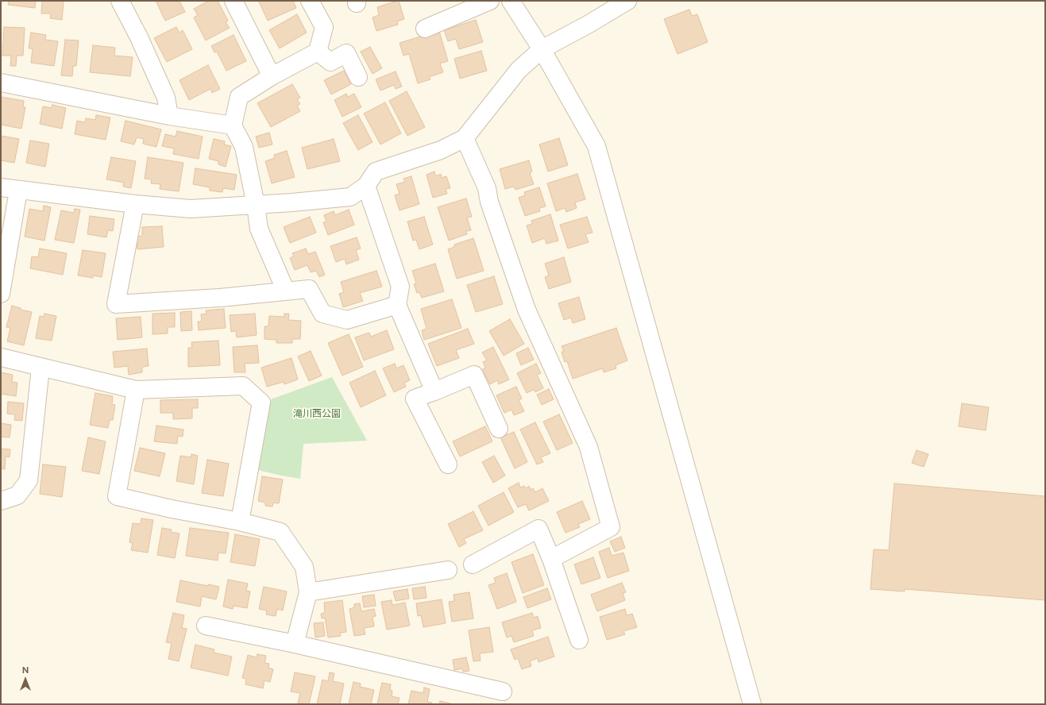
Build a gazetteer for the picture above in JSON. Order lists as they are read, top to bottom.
{
  "parks": ["滝川西公園"],
  "north": "top"
}
